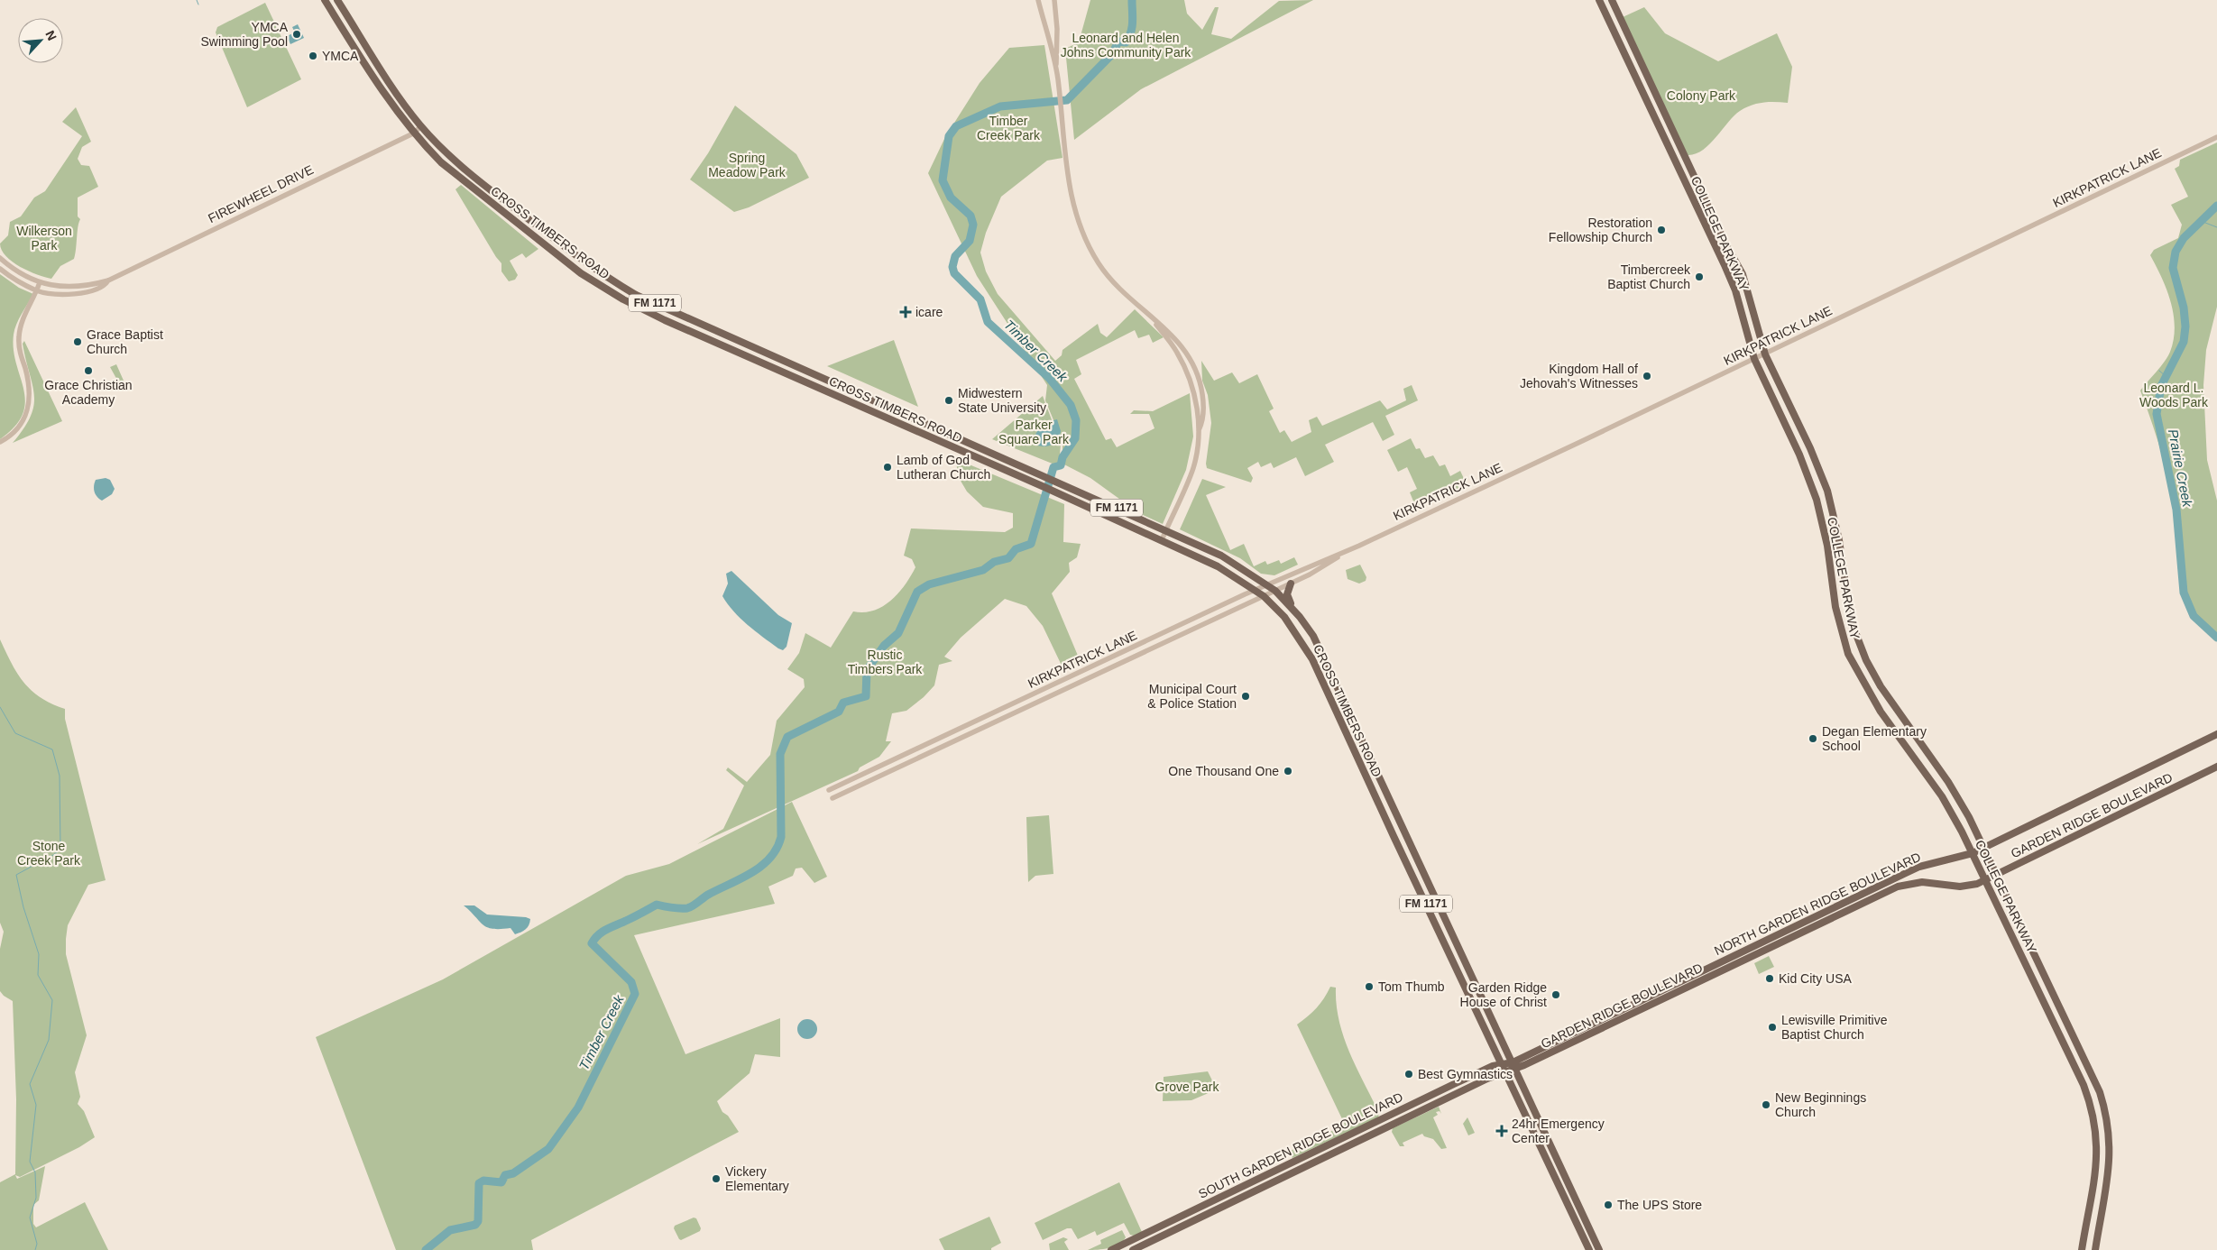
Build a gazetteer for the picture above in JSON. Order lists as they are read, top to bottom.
{
  "streets": {
    "main road": [
      "CROSS TIMBERS ROAD",
      "COLLEGE PARKWAY",
      "FM 1171",
      "GARDEN RIDGE BOULEVARD",
      "NORTH GARDEN RIDGE BOULEVARD",
      "SOUTH GARDEN RIDGE BOULEVARD"
    ],
    "street": ["KIRKPATRICK LANE", "FIREWHEEL DRIVE"]
  },
  "crossings": [
    ["KIRKPATRICK LANE", "CROSS TIMBERS ROAD"],
    ["KIRKPATRICK LANE", "COLLEGE PARKWAY"],
    ["FIREWHEEL DRIVE", "CROSS TIMBERS ROAD"],
    ["CROSS TIMBERS ROAD", "FM 1171"],
    ["CROSS TIMBERS ROAD", "GARDEN RIDGE BOULEVARD"],
    ["CROSS TIMBERS ROAD", "NORTH GARDEN RIDGE BOULEVARD"],
    ["CROSS TIMBERS ROAD", "SOUTH GARDEN RIDGE BOULEVARD"],
    ["COLLEGE PARKWAY", "GARDEN RIDGE BOULEVARD"],
    ["COLLEGE PARKWAY", "NORTH GARDEN RIDGE BOULEVARD"],
    ["FM 1171", "GARDEN RIDGE BOULEVARD"],
    ["FM 1171", "NORTH GARDEN RIDGE BOULEVARD"],
    ["FM 1171", "SOUTH GARDEN RIDGE BOULEVARD"],
    ["GARDEN RIDGE BOULEVARD", "NORTH GARDEN RIDGE BOULEVARD"],
    ["GARDEN RIDGE BOULEVARD", "SOUTH GARDEN RIDGE BOULEVARD"],
    ["NORTH GARDEN RIDGE BOULEVARD", "SOUTH GARDEN RIDGE BOULEVARD"]
  ],
  "water": ["Timber Creek", "Prairie Creek"],
  "parks": [
    "Leonard and Helen Johns Community Park",
    "Colony Park",
    "Timber Creek Park",
    "Spring Meadow Park",
    "Wilkerson Park",
    "Leonard L. Woods Park",
    "Parker Square Park",
    "Rustic Timbers Park",
    "Stone Creek Park",
    "Grove Park"
  ],
  "places": {
    "other": [
      "YMCA Swimming Pool",
      "YMCA",
      "Restoration Fellowship Church",
      "Timbercreek Baptist Church",
      "Grace Baptist Church",
      "Grace Christian Academy",
      "Kingdom Hall of Jehovah's Witnesses",
      "Midwestern State University",
      "Lamb of God Lutheran Church",
      "Municipal Court & Police Station",
      "Degan Elementary School",
      "One Thousand One",
      "Kid City USA",
      "Tom Thumb",
      "Garden Ridge House of Christ",
      "Lewisville Primitive Baptist Church",
      "Best Gymnastics",
      "New Beginnings Church",
      "Vickery Elementary",
      "The UPS Store"
    ],
    "health": ["icare", "24hr Emergency Center"]
  },
  "north": "top right"
}
